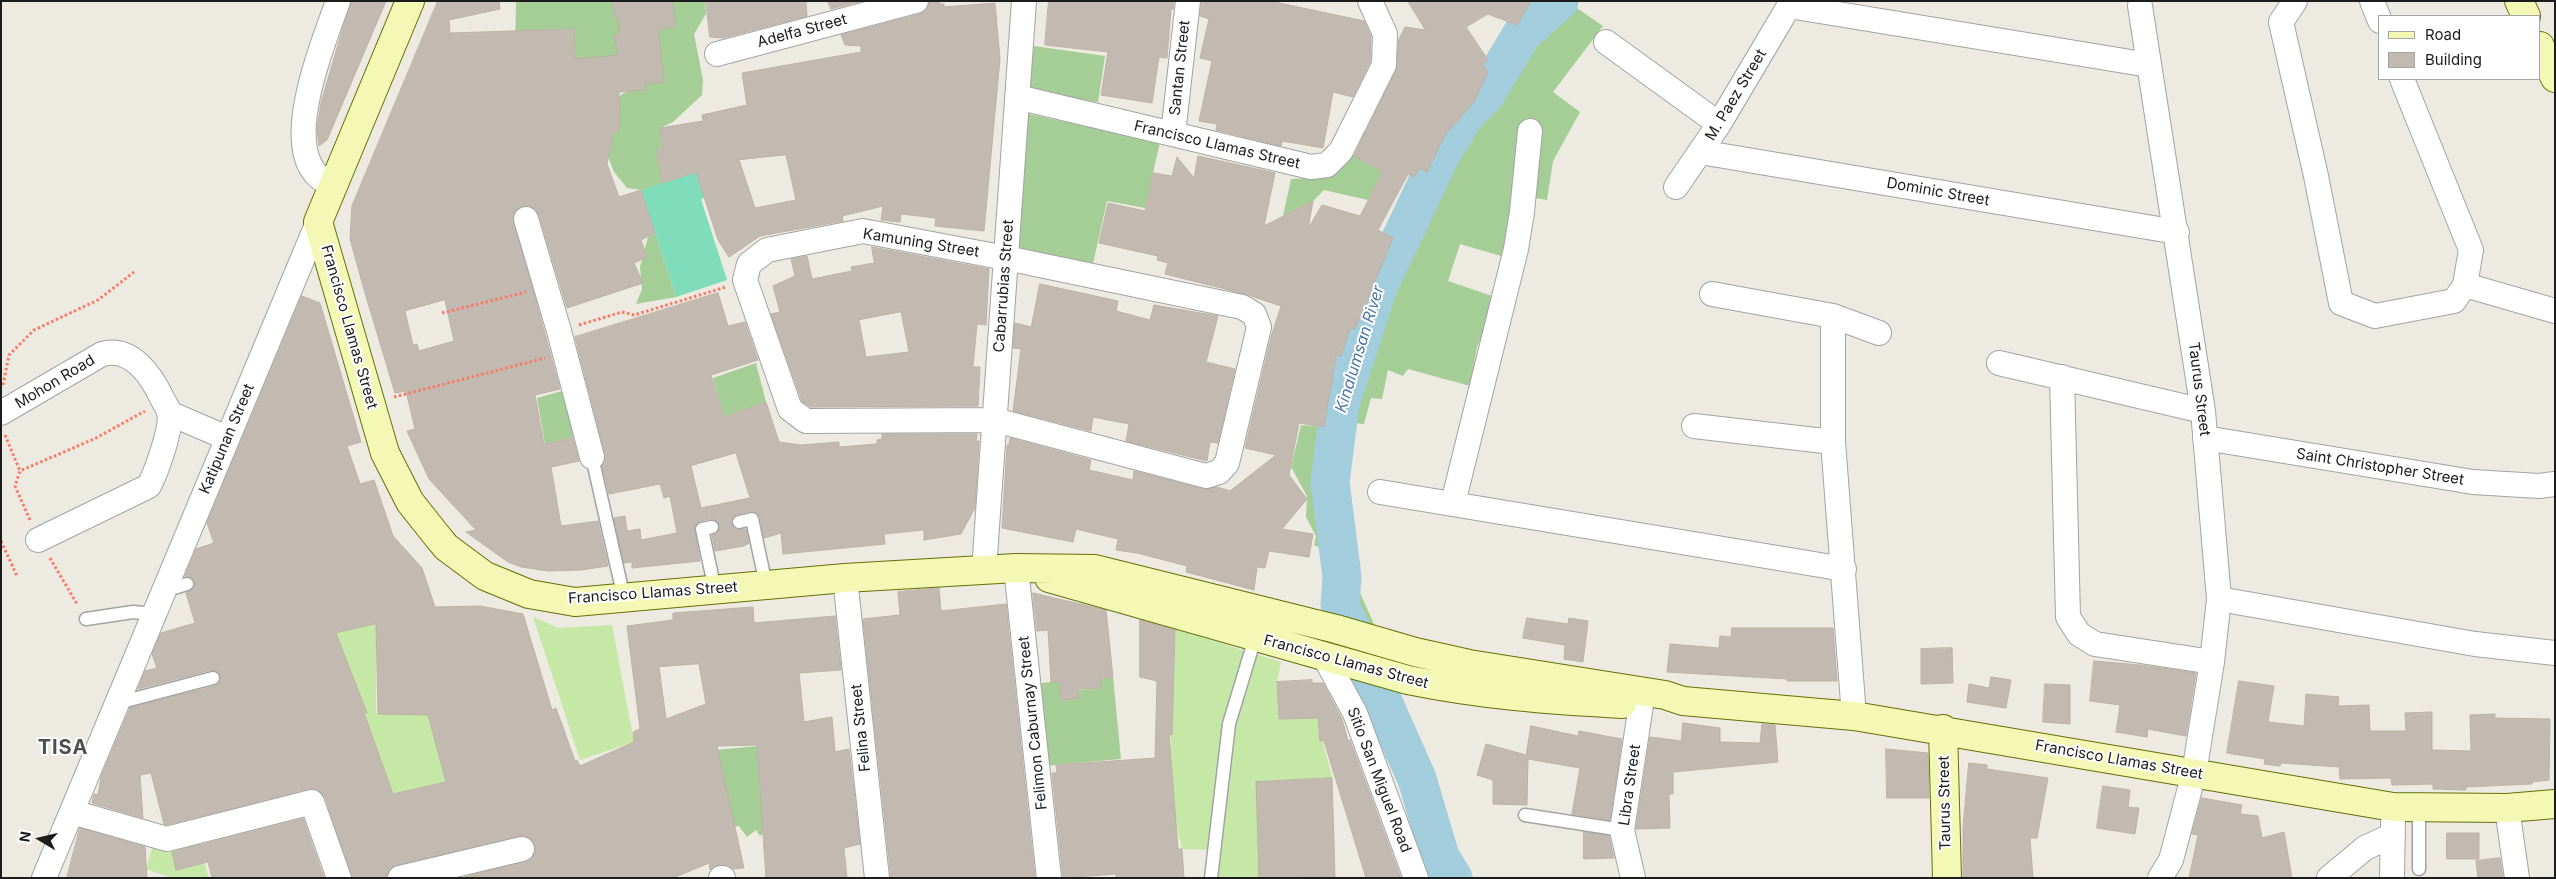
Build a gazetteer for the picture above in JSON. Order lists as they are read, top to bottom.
{
  "streets": {
    "main road": ["Francisco Llamas Street", "Taurus Street", "Katipunan Street"],
    "street": [
      "Adelfa Street",
      "Santan Street",
      "M. Paez Street",
      "Dominic Street",
      "Kamuning Street",
      "Cabarrubias Street",
      "Mohon Road",
      "Saint Christopher Street",
      "Felimon Caburnay Street",
      "Felina Street",
      "Sitio San Miguel Road",
      "Libra Street"
    ]
  },
  "crossings": [
    ["Santan Street", "Francisco Llamas Street"],
    ["M. Paez Street", "Dominic Street"],
    ["Francisco Llamas Street", "Cabarrubias Street"],
    ["Francisco Llamas Street", "Taurus Street"],
    ["Francisco Llamas Street", "Katipunan Street"],
    ["Francisco Llamas Street", "Felimon Caburnay Street"],
    ["Francisco Llamas Street", "Felina Street"],
    ["Francisco Llamas Street", "Sitio San Miguel Road"],
    ["Francisco Llamas Street", "Libra Street"],
    ["Dominic Street", "Taurus Street"],
    ["Kamuning Street", "Cabarrubias Street"],
    ["Taurus Street", "Saint Christopher Street"]
  ],
  "districts": ["TISA"],
  "water": ["Kinalumsan River"],
  "legend": ["Road", "Building"],
  "north": "left"
}
